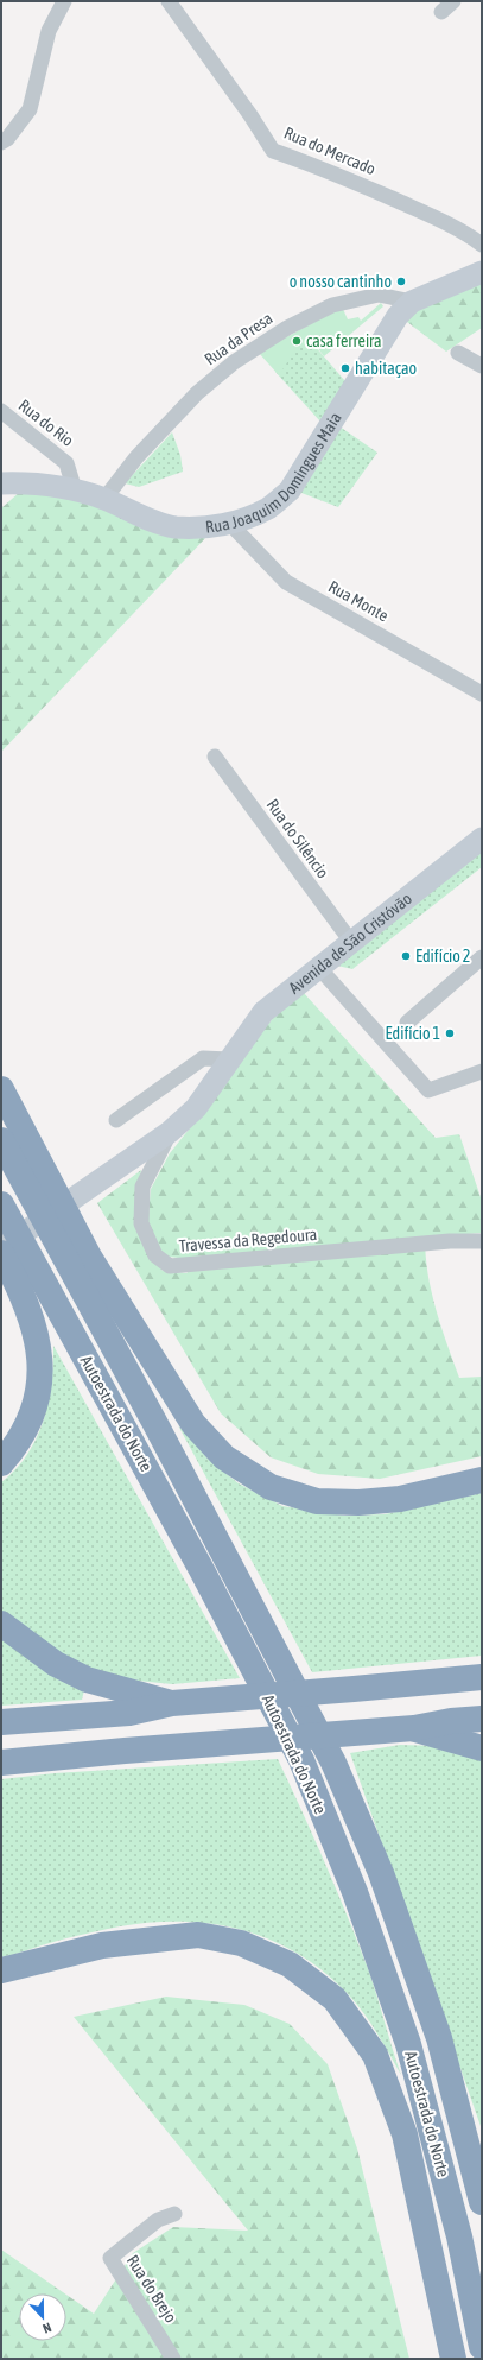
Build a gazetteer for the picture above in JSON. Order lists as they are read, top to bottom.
{
  "streets": {
    "highway": ["Autoestrada do Norte"],
    "main road": ["Rua Joaquim Domingues Maia", "Avenida de São Cristóvão"],
    "street": [
      "Rua do Mercado",
      "Rua da Presa",
      "Rua do Rio",
      "Rua Monte",
      "Rua do Silêncio",
      "Travessa da Regedoura",
      "Rua do Brejo"
    ]
  },
  "crossings": [
    ["Rua da Presa", "Rua Joaquim Domingues Maia"],
    ["Rua do Rio", "Rua Joaquim Domingues Maia"],
    ["Rua Joaquim Domingues Maia", "Rua Monte"],
    ["Rua do Silêncio", "Avenida de São Cristóvão"],
    ["Avenida de São Cristóvão", "Travessa da Regedoura"]
  ],
  "places": [
    "o nosso cantinho",
    "casa ferreira",
    "habitaçao",
    "Edifício 2",
    "Edifício 1"
  ],
  "north": "bottom"
}
